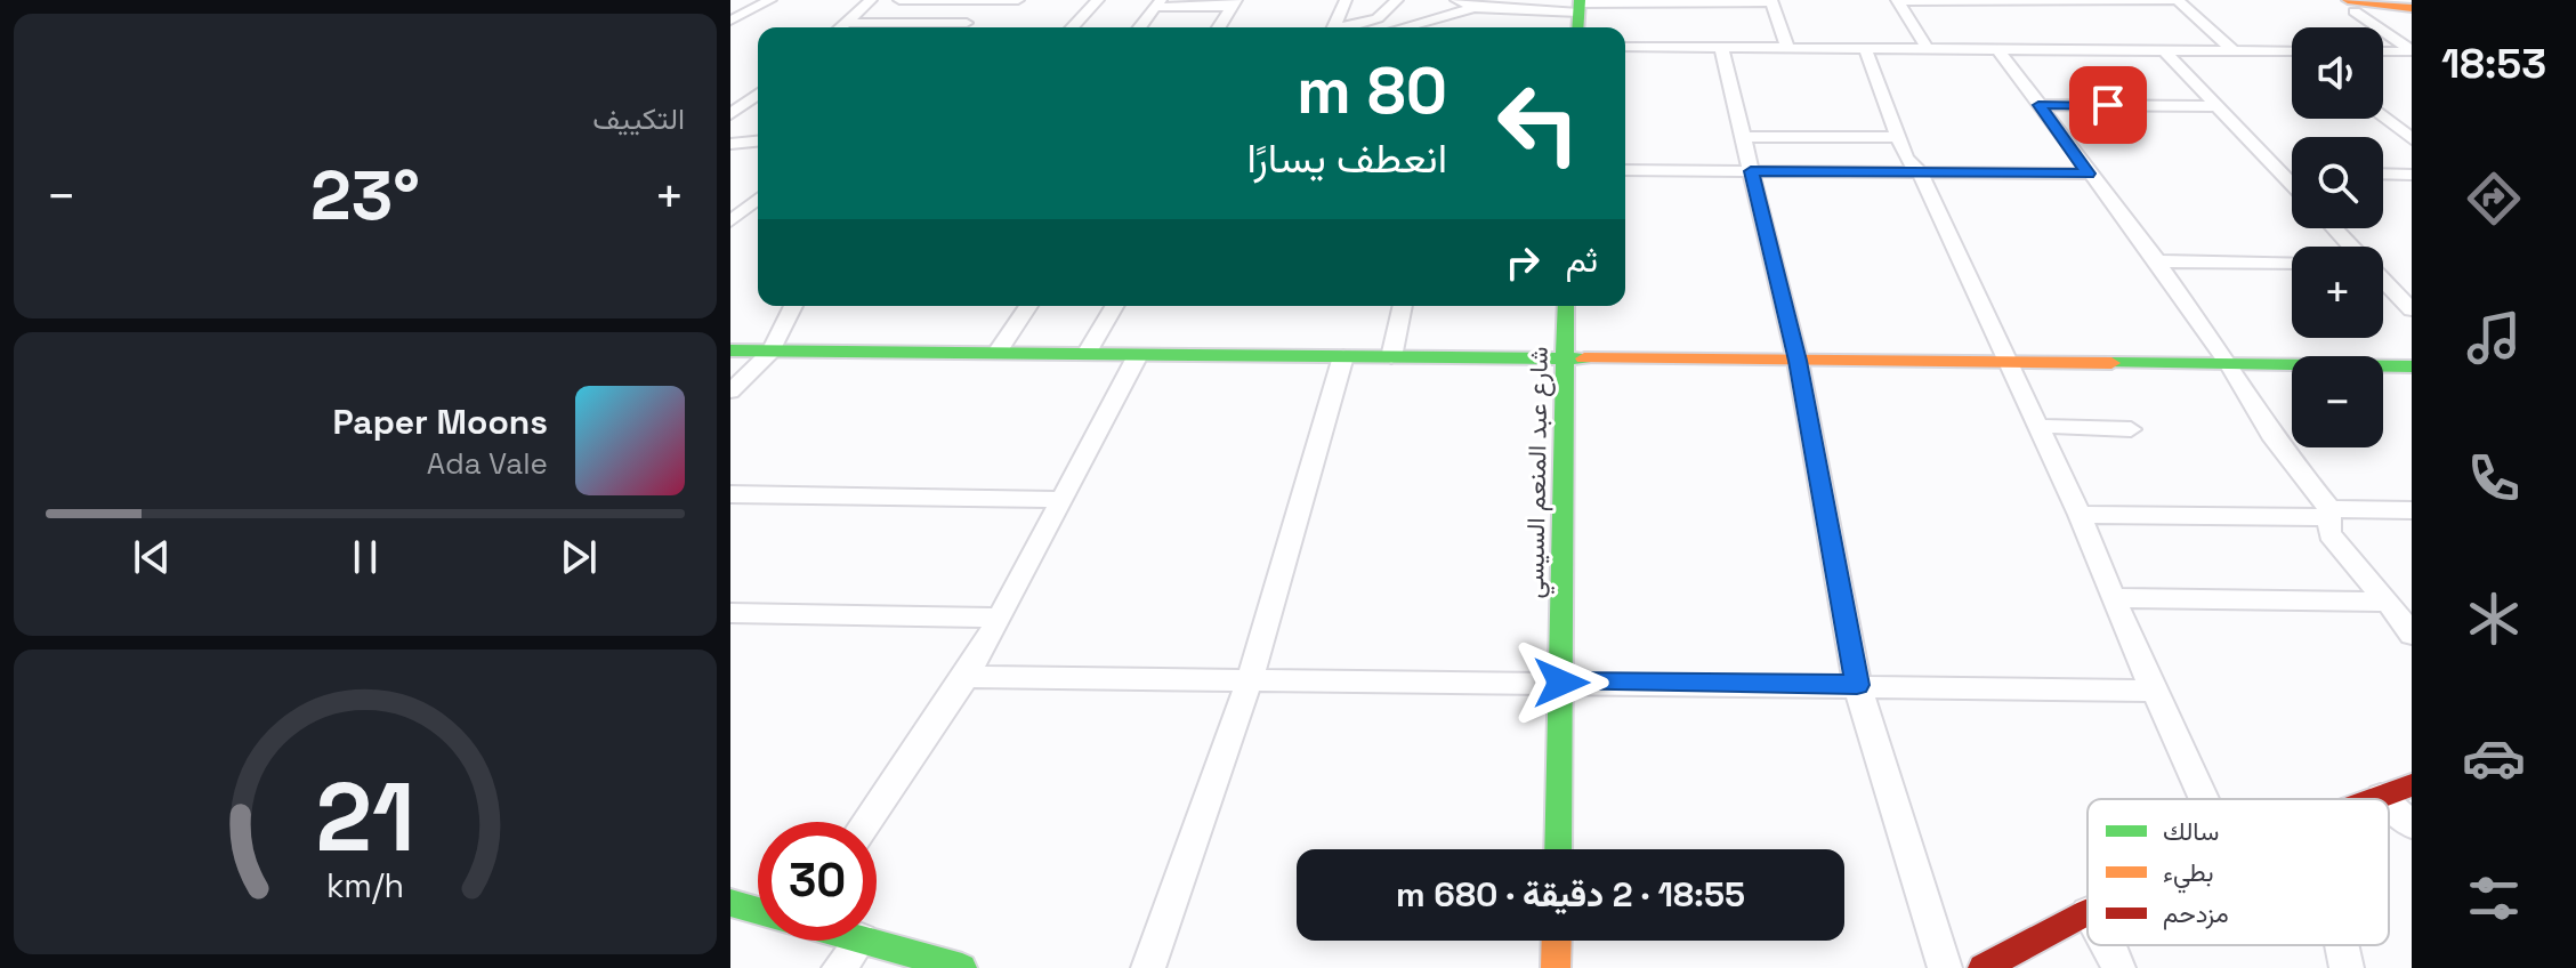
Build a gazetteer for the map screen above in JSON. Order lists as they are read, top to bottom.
{
  "streets": {
    "street": ["شارع عبد المنعم السيسي"]
  },
  "legend": ["سالك", "بطيء", "مزدحم"],
  "page": {
    "tabs": "18:53",
    "tile": "التكييف",
    "map_buttons": ["+", "−"],
    "turn": ["80 m", "انعطف يسارًا"],
    "heat": ["−", "23°", "+"],
    "then": "ثم",
    "song": ["Paper Moons", "Ada Vale"],
    "limit": "30",
    "trip": "18:55 · 2 دقيقة · 680 m",
    "gauge": ["21", "km/h"]
  }
}
